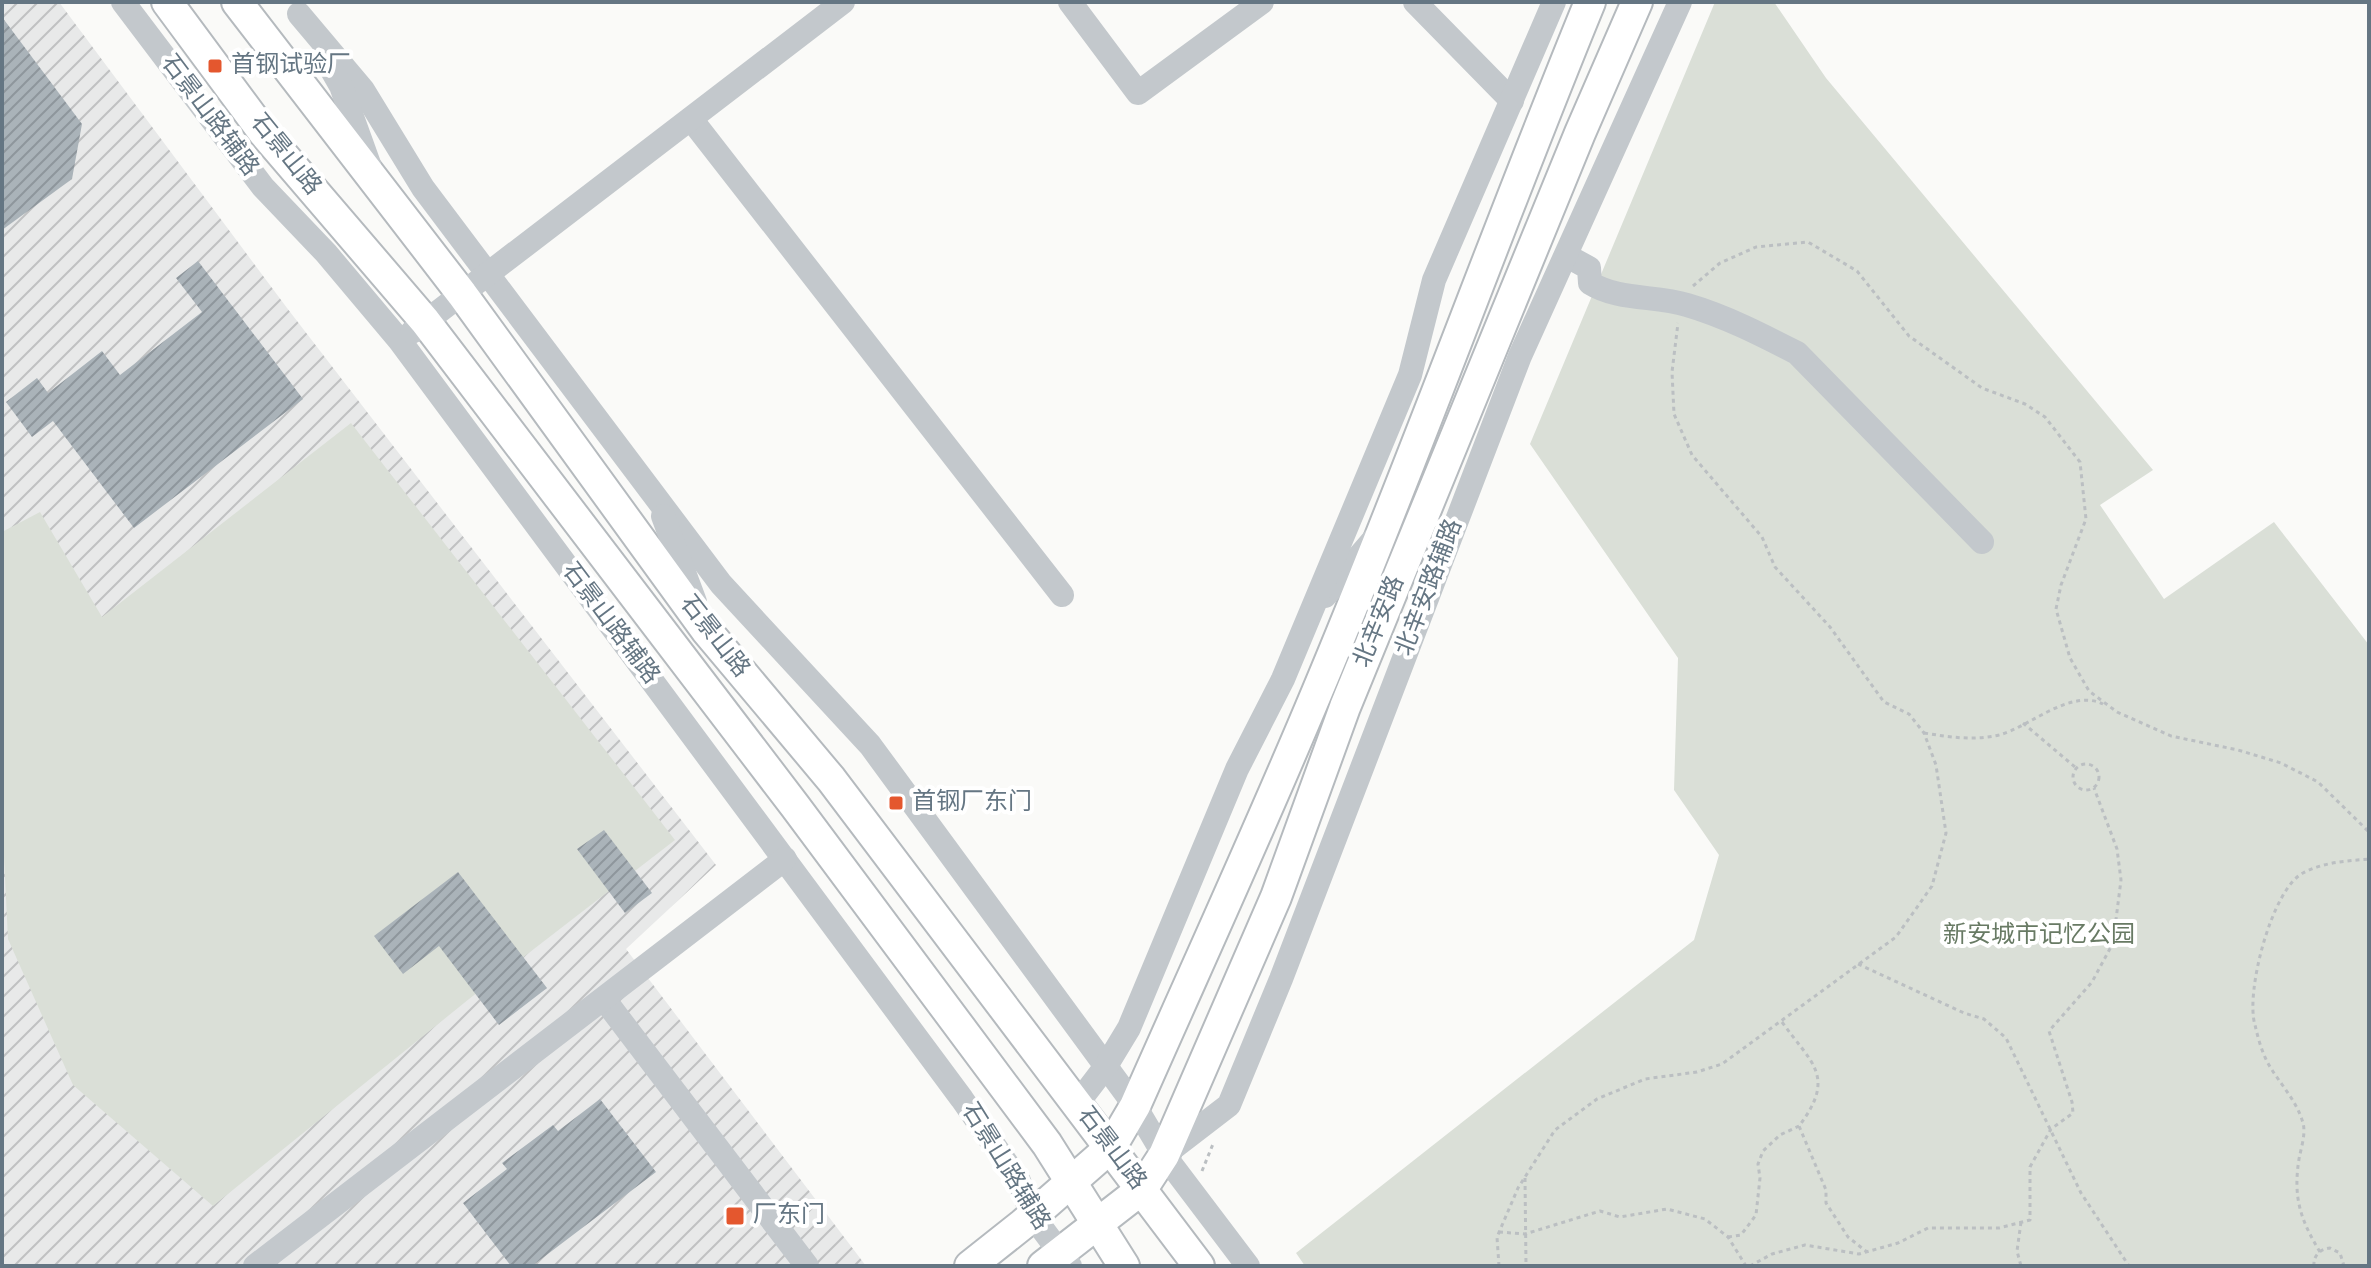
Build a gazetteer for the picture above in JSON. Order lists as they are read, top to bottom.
{
  "streets": {
    "main road": ["石景山路", "北辛安路"],
    "street": ["石景山路辅路", "北辛安路辅路"]
  },
  "crossings": [
    ["石景山路辅路", "北辛安路"],
    ["石景山路", "北辛安路"],
    ["北辛安路辅路", "北辛安路"]
  ],
  "parks": ["新安城市记忆公园"],
  "places": {
    "transit": ["首钢试验厂", "首钢厂东门", "厂东门"]
  }
}
